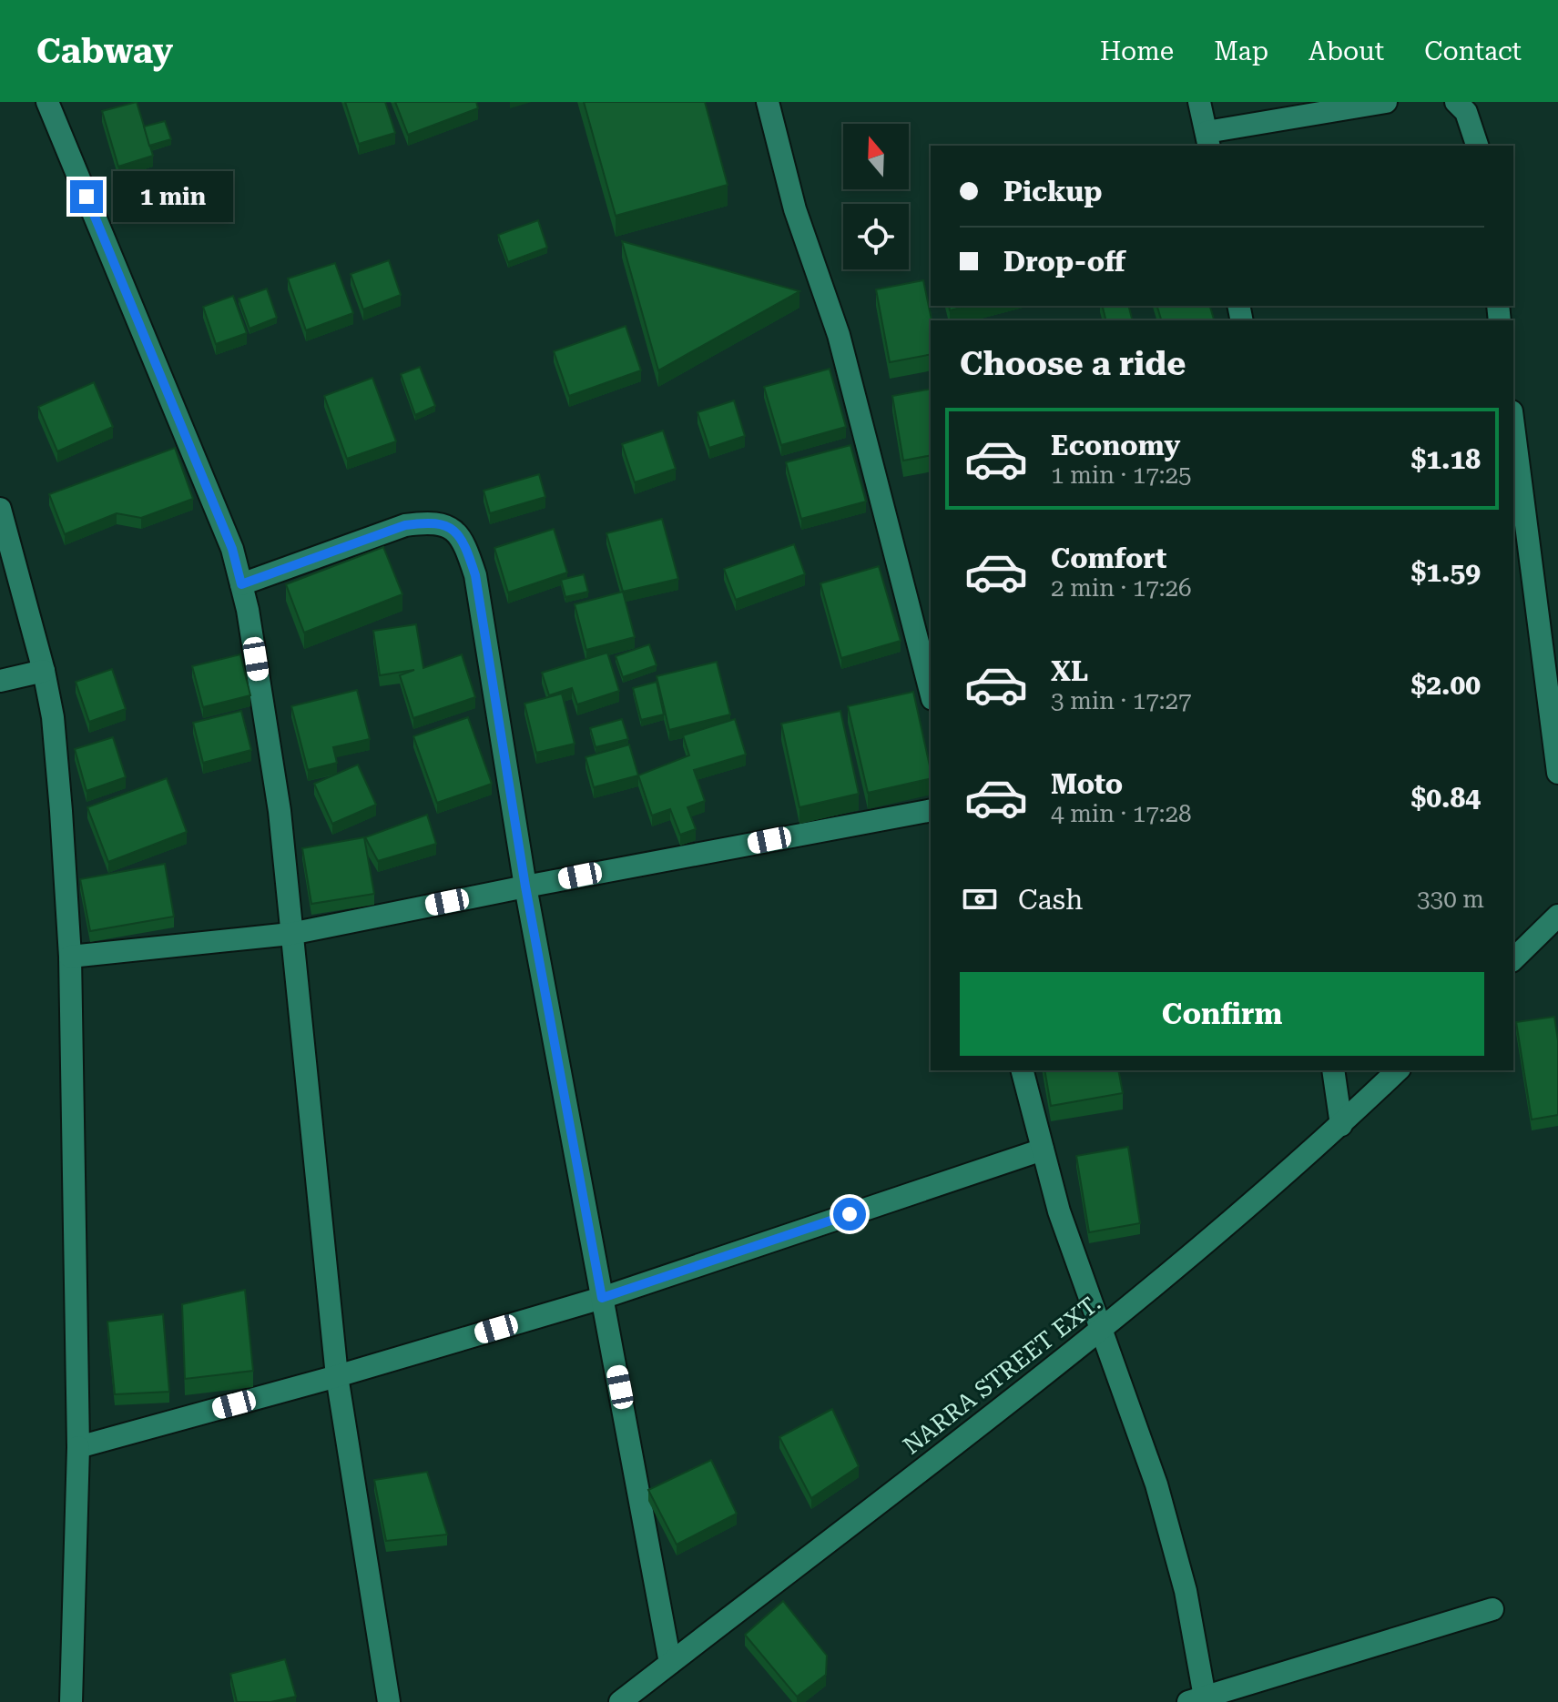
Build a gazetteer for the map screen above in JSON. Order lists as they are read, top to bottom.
{
  "streets": {
    "street": ["NARRA STREET EXT."]
  },
  "north": "top",
  "page": {
    "header": "Cabway",
    "nav": [
      "Home",
      "Map",
      "About",
      "Contact"
    ],
    "banner": ["Pickup", "Drop-off"],
    "bubble": "1 min",
    "heading": "Choose a ride",
    "list": [
      {
        "name": "Economy",
        "note": "1 min · 17:25",
        "value": "$1.18"
      },
      {
        "name": "Comfort",
        "note": "2 min · 17:26",
        "value": "$1.59"
      },
      {
        "name": "XL",
        "note": "3 min · 17:27",
        "value": "$2.00"
      },
      {
        "name": "Moto",
        "note": "4 min · 17:28",
        "value": "$0.84"
      }
    ],
    "pay": ["Cash", "330 m"],
    "buttons": "Confirm"
  }
}
